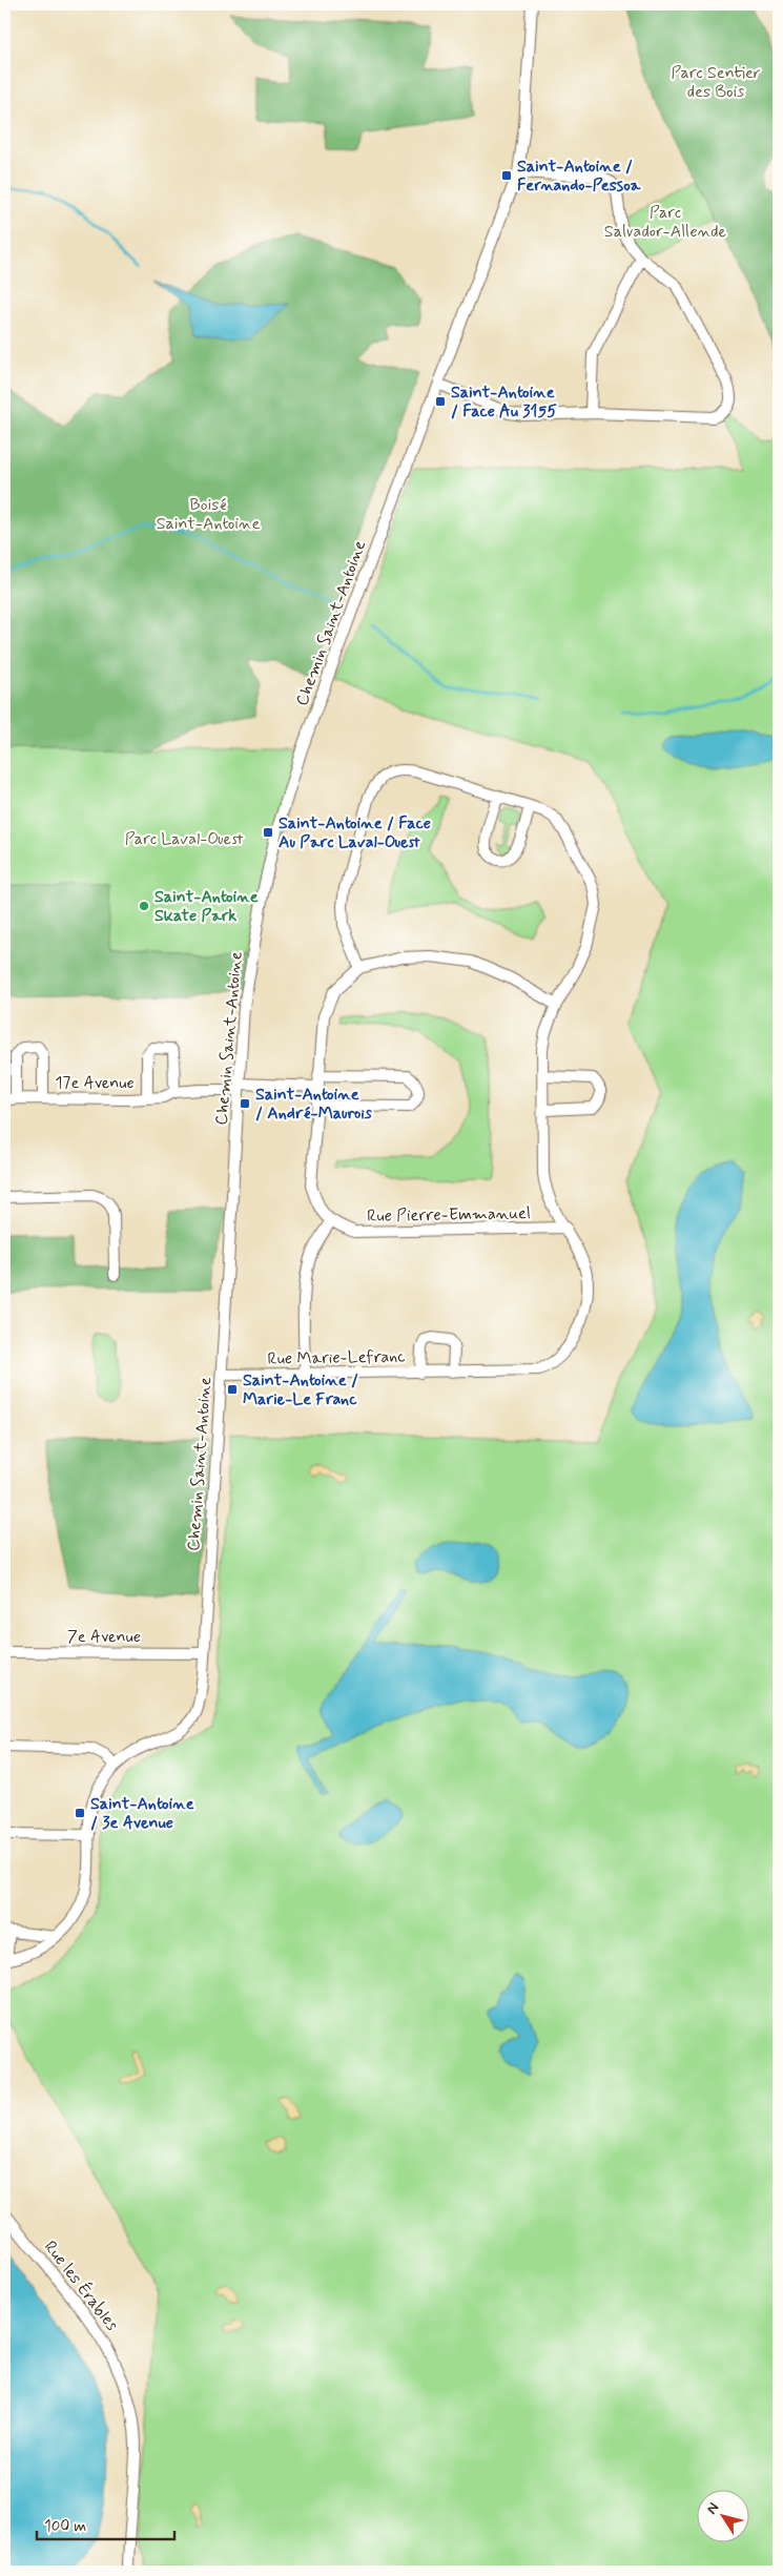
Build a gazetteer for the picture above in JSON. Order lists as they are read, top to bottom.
{
  "streets": {
    "street": [
      "Chemin Saint-Antoine",
      "17e Avenue",
      "Rue Pierre-Emmanuel",
      "Rue Marie-Lefranc",
      "7e Avenue",
      "Rue les Érables"
    ]
  },
  "crossings": [
    ["Chemin Saint-Antoine", "17e Avenue"],
    ["Chemin Saint-Antoine", "Rue Marie-Lefranc"],
    ["Chemin Saint-Antoine", "7e Avenue"],
    ["Rue Pierre-Emmanuel", "Rue Marie-Lefranc"]
  ],
  "parks": [
    "Parc Sentier des Bois",
    "Parc Salvador-Allende",
    "Boisé Saint-Antoine",
    "Parc Laval-Ouest"
  ],
  "places": {
    "transit": [
      "Saint-Antoine / Fernando-Pessoa",
      "Saint-Antoine / Face Au 3155",
      "Saint-Antoine / Face Au Parc Laval-Ouest",
      "Saint-Antoine / André-Maurois",
      "Saint-Antoine / Marie-Le Franc",
      "Saint-Antoine / 3e Avenue"
    ],
    "other": ["Saint-Antoine Skate Park"]
  },
  "scale_bar": "100 m",
  "north": "top left"
}
